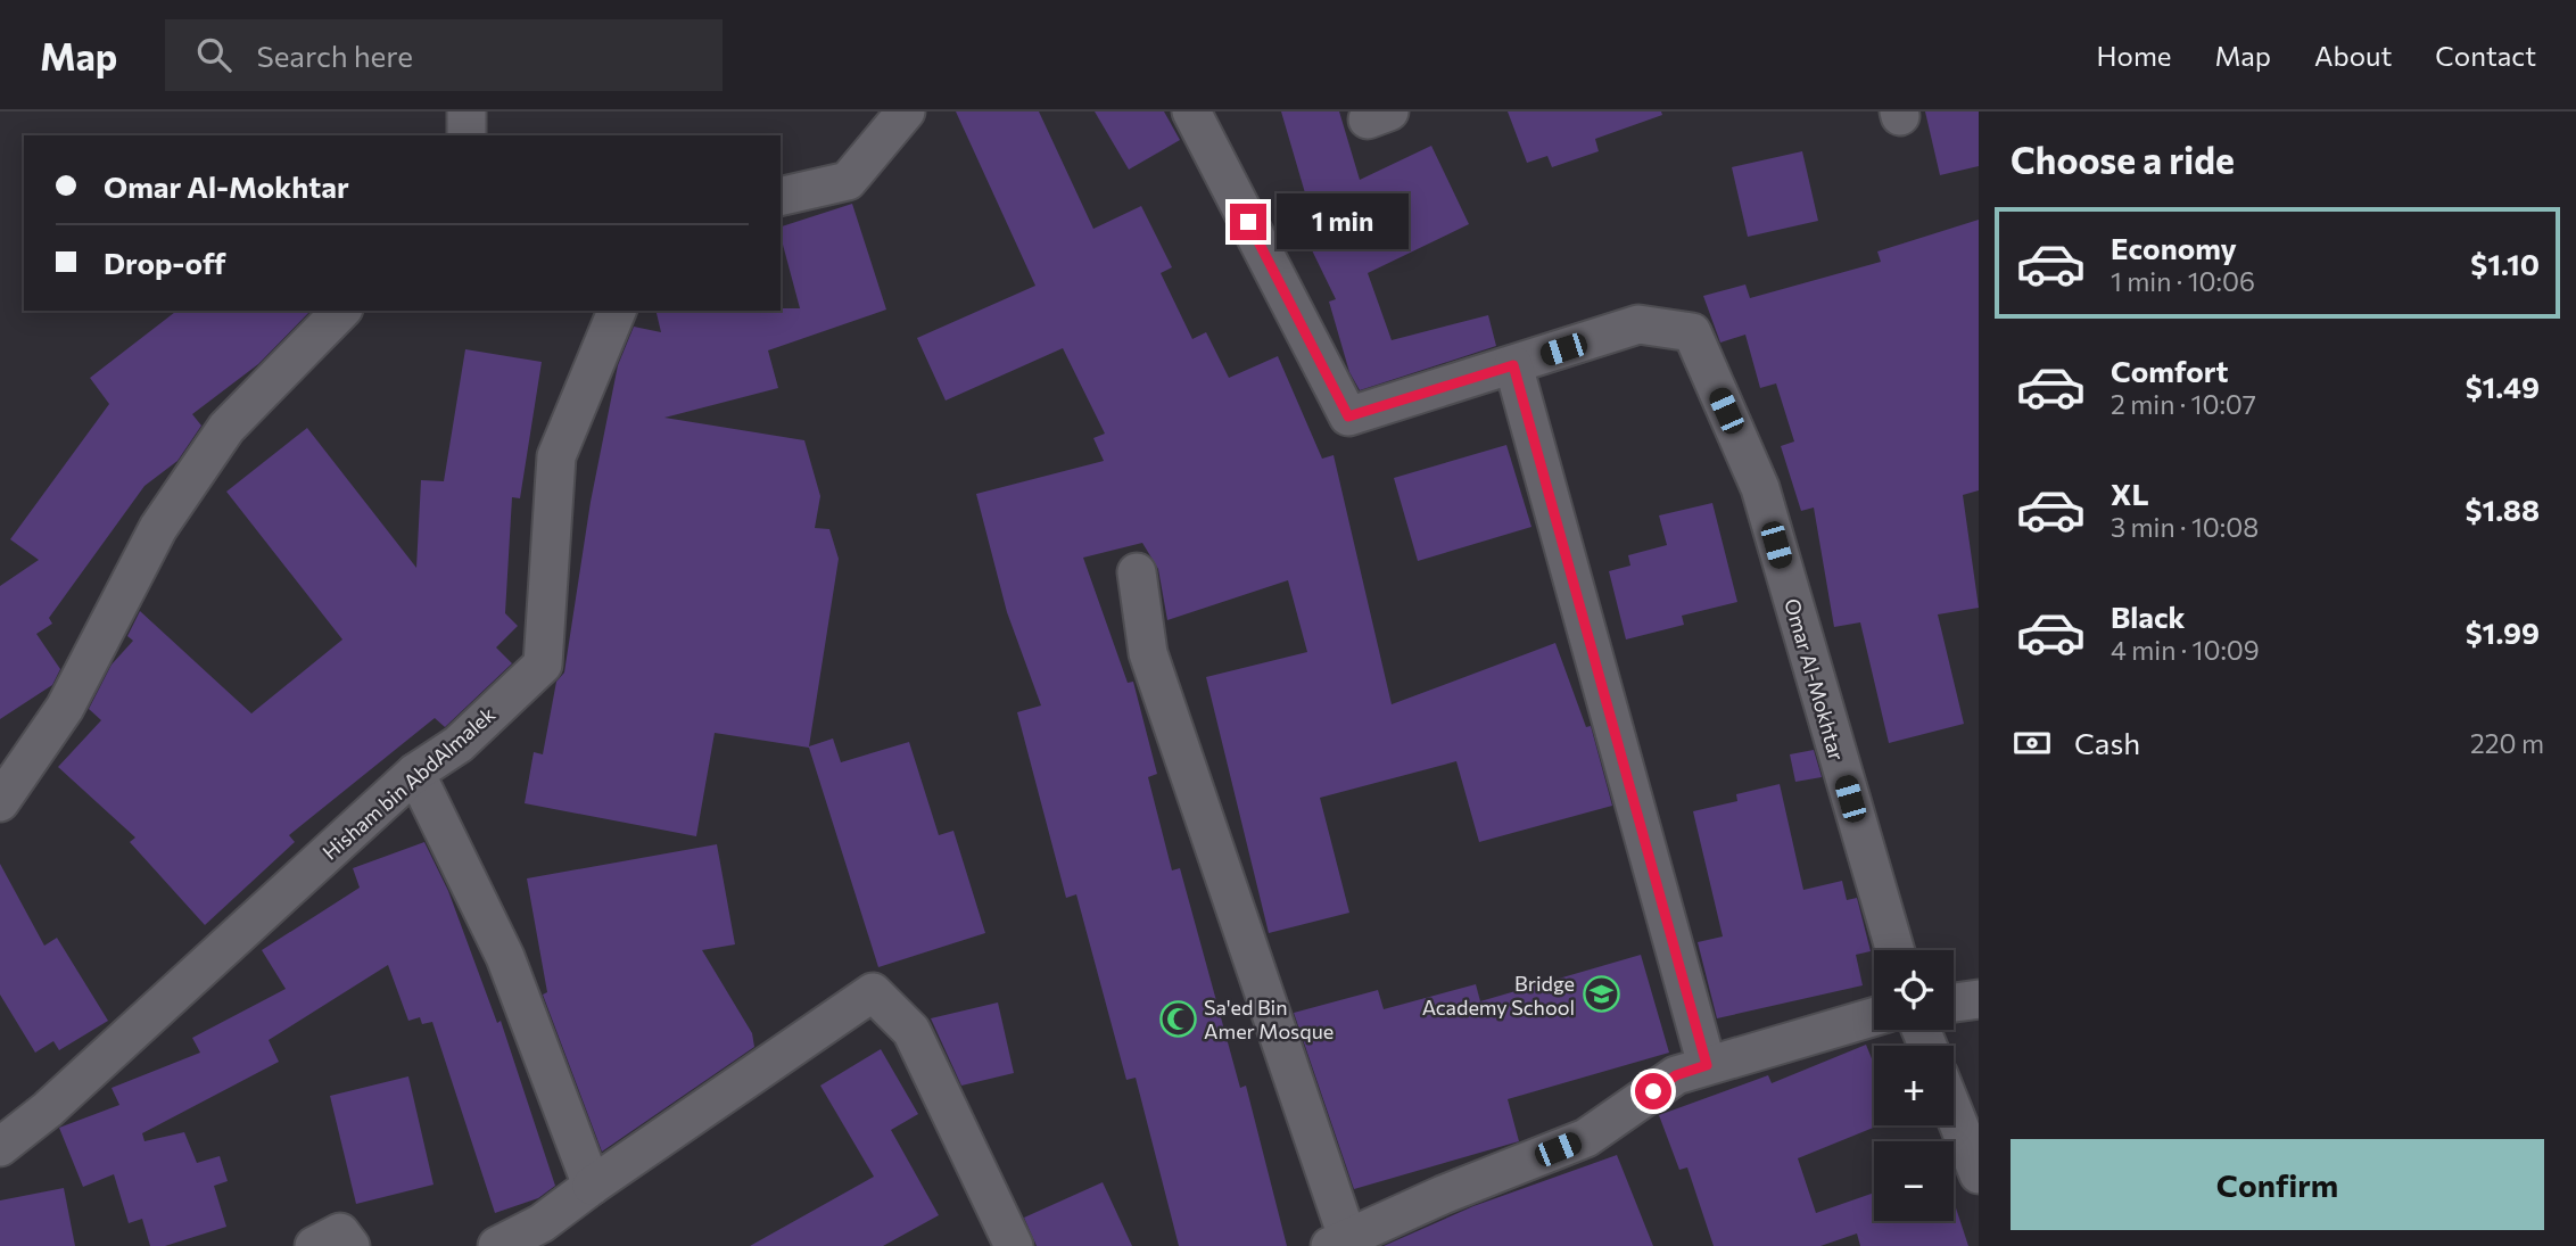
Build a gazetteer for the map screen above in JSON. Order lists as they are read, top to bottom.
{
  "streets": {
    "street": ["Omar Al-Mokhtar", "Hisham bin AbdAlmalek"]
  },
  "places": {
    "school or university": ["Bridge Academy School"],
    "mosque": ["Sa'ed Bin Amer Mosque"]
  },
  "page": {
    "header": "Map",
    "search": "Search here",
    "nav": [
      "Home",
      "Map",
      "About",
      "Contact"
    ],
    "heading": "Choose a ride",
    "banner": ["Omar Al-Mokhtar", "Drop-off"],
    "bubble": "1 min",
    "list": [
      {
        "name": "Economy",
        "note": "1 min · 10:06",
        "value": "$1.10"
      },
      {
        "name": "Comfort",
        "note": "2 min · 10:07",
        "value": "$1.49"
      },
      {
        "name": "XL",
        "note": "3 min · 10:08",
        "value": "$1.88"
      },
      {
        "name": "Black",
        "note": "4 min · 10:09",
        "value": "$1.99"
      }
    ],
    "pay": ["Cash", "220 m"],
    "map_buttons": ["+", "−"],
    "buttons": "Confirm"
  }
}
